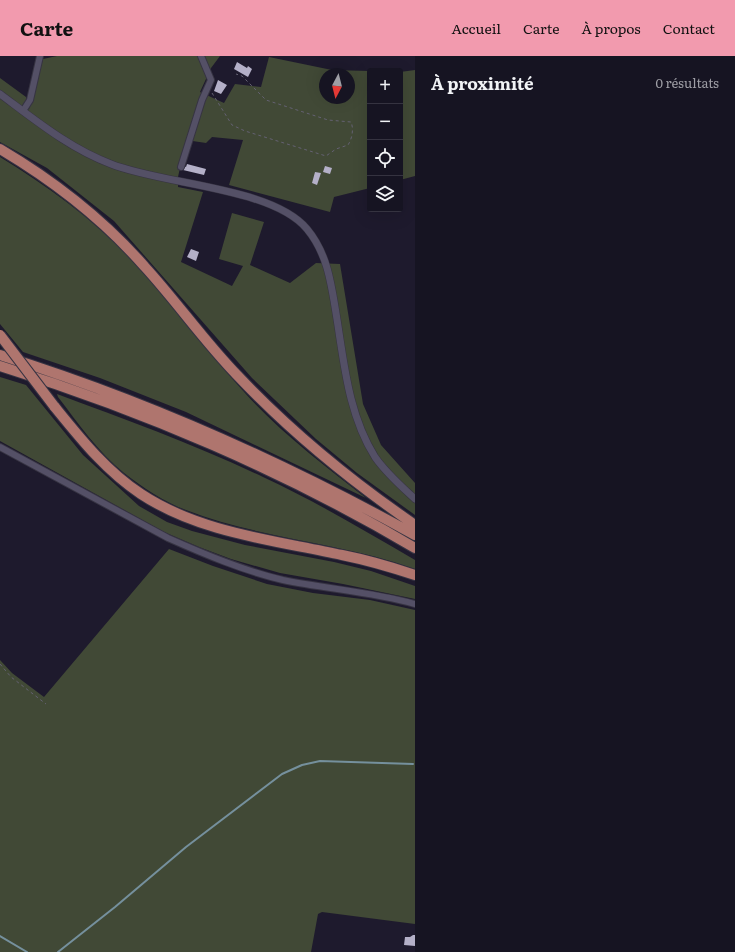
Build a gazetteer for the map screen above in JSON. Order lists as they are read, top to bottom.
{
  "north": "bottom",
  "page": {
    "header": "Carte",
    "nav": [
      "Accueil",
      "Carte",
      "À propos",
      "Contact"
    ],
    "heading": ["À proximité", "0 résultats"],
    "map_buttons": ["+", "−"]
  }
}
